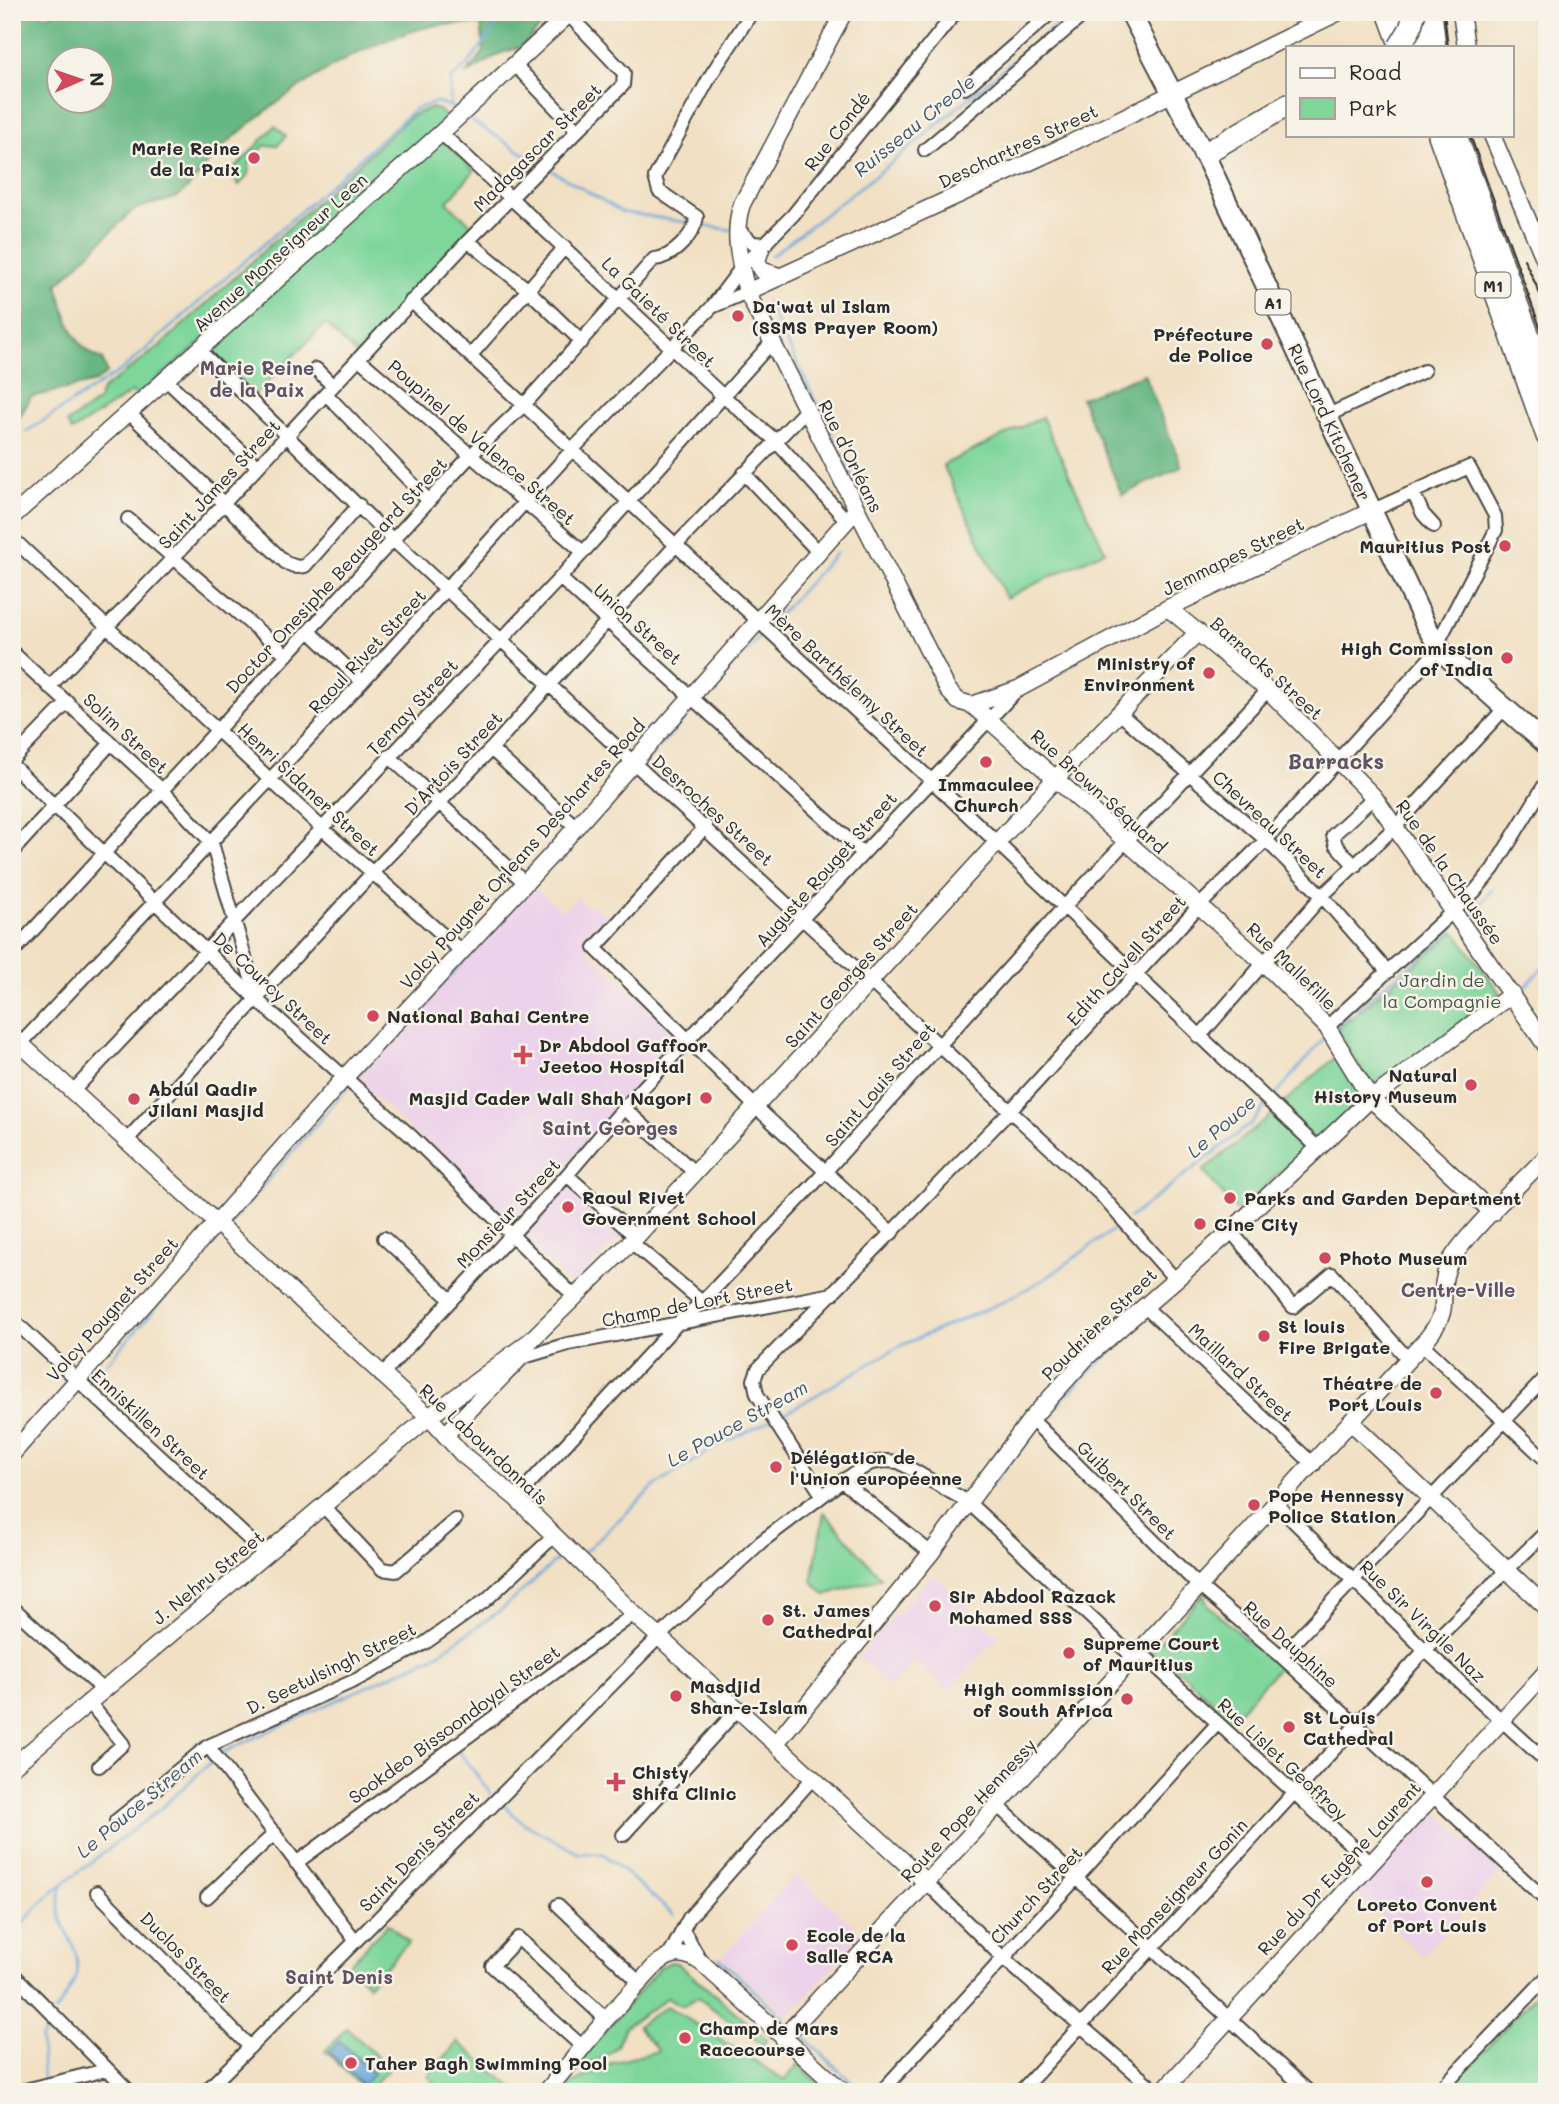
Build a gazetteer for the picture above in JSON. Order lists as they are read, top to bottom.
{
  "streets": {
    "highway": ["M1"],
    "main road": [
      "Deschartres Street",
      "Avenue Monseigneur Leen",
      "A1",
      "Rue Lord Kitchener",
      "Rue d'Orléans",
      "Jemmapes Street",
      "Barracks Street",
      "Rue Brown-Séquard",
      "Volcy Pougnet Orleans Deschartes Road",
      "Rue de la Chaussée",
      "Rue Mallefille",
      "Saint Georges Street",
      "Volcy Pougnet Street",
      "Poudrière Street",
      "Rue Labourdonnais",
      "J. Nehru Street",
      "Route Pope Hennessy",
      "Rue du Dr Eugène Laurent"
    ],
    "street": [
      "Rue Condé",
      "Madagascar Street",
      "La Gaieté Street",
      "Poupinel de Valence Street",
      "Saint James Street",
      "Doctor Onesiphe Beaugeard Street",
      "Union Street",
      "Raoul Rivet Street",
      "Mère Barthélemy Street",
      "Ternay Street",
      "Solim Street",
      "D'Artois Street",
      "Henri Sidaner Street",
      "Desroches Street",
      "Chevreau Street",
      "Auguste Rouget Street",
      "Edith Cavell Street",
      "De Courcy Street",
      "Saint Louis Street",
      "Monsieur Street",
      "Champ de Lort Street",
      "Maillard Street",
      "Enniskillen Street",
      "Guibert Street",
      "Rue Sir Virgile Naz",
      "Rue Dauphine",
      "D. Seetulsingh Street",
      "Sookdeo Bissoondoyal Street",
      "Rue Lislet Geoffroy",
      "Saint Denis Street",
      "Church Street",
      "Rue Monseigneur Gonin",
      "Duclos Street"
    ]
  },
  "crossings": [
    ["Rue Condé", "Rue d'Orléans"],
    ["Rue Condé", "Raoul Rivet Street"],
    ["Deschartres Street", "Rue Lord Kitchener"],
    ["Deschartres Street", "Rue d'Orléans"],
    ["Deschartres Street", "Raoul Rivet Street"],
    ["Madagascar Street", "Avenue Monseigneur Leen"],
    ["Madagascar Street", "La Gaieté Street"],
    ["Madagascar Street", "Saint James Street"],
    ["Madagascar Street", "Mère Barthélemy Street"],
    ["Avenue Monseigneur Leen", "La Gaieté Street"],
    ["Avenue Monseigneur Leen", "Desroches Street"],
    ["A1", "Rue Lord Kitchener"],
    ["A1", "Edith Cavell Street"],
    ["La Gaieté Street", "Rue d'Orléans"],
    ["La Gaieté Street", "Doctor Onesiphe Beaugeard Street"],
    ["La Gaieté Street", "Raoul Rivet Street"],
    ["La Gaieté Street", "Ternay Street"],
    ["La Gaieté Street", "D'Artois Street"],
    ["La Gaieté Street", "Volcy Pougnet Orleans Deschartes Road"],
    ["Rue Lord Kitchener", "Jemmapes Street"],
    ["Rue Lord Kitchener", "Edith Cavell Street"],
    ["Poupinel de Valence Street", "Saint James Street"],
    ["Poupinel de Valence Street", "Doctor Onesiphe Beaugeard Street"],
    ["Poupinel de Valence Street", "Raoul Rivet Street"],
    ["Poupinel de Valence Street", "Ternay Street"],
    ["Rue d'Orléans", "Jemmapes Street"],
    ["Rue d'Orléans", "Raoul Rivet Street"],
    ["Rue d'Orléans", "Ternay Street"],
    ["Rue d'Orléans", "D'Artois Street"],
    ["Rue d'Orléans", "Rue Brown-Séquard"],
    ["Rue d'Orléans", "Volcy Pougnet Orleans Deschartes Road"],
    ["Saint James Street", "Mère Barthélemy Street"],
    ["Saint James Street", "Solim Street"],
    ["Saint James Street", "Henri Sidaner Street"],
    ["Saint James Street", "Desroches Street"],
    ["Jemmapes Street", "Barracks Street"],
    ["Jemmapes Street", "Rue Brown-Séquard"],
    ["Jemmapes Street", "Auguste Rouget Street"],
    ["Jemmapes Street", "Edith Cavell Street"],
    ["Doctor Onesiphe Beaugeard Street", "Mère Barthélemy Street"],
    ["Doctor Onesiphe Beaugeard Street", "Solim Street"],
    ["Doctor Onesiphe Beaugeard Street", "Henri Sidaner Street"],
    ["Doctor Onesiphe Beaugeard Street", "Desroches Street"],
    ["Doctor Onesiphe Beaugeard Street", "De Courcy Street"],
    ["Union Street", "Ternay Street"],
    ["Union Street", "D'Artois Street"],
    ["Union Street", "Volcy Pougnet Orleans Deschartes Road"],
    ["Union Street", "Auguste Rouget Street"],
    ["Raoul Rivet Street", "Mère Barthélemy Street"],
    ["Raoul Rivet Street", "Solim Street"],
    ["Raoul Rivet Street", "Henri Sidaner Street"],
    ["Raoul Rivet Street", "Desroches Street"],
    ["Raoul Rivet Street", "De Courcy Street"],
    ["Raoul Rivet Street", "Rue Labourdonnais"],
    ["Barracks Street", "Rue de la Chaussée"],
    ["Barracks Street", "Edith Cavell Street"],
    ["Barracks Street", "Saint Georges Street"],
    ["Barracks Street", "Saint Louis Street"],
    ["Mère Barthélemy Street", "Ternay Street"],
    ["Mère Barthélemy Street", "D'Artois Street"],
    ["Mère Barthélemy Street", "Volcy Pougnet Orleans Deschartes Road"],
    ["Mère Barthélemy Street", "Auguste Rouget Street"],
    ["Mère Barthélemy Street", "Edith Cavell Street"],
    ["Mère Barthélemy Street", "Saint Georges Street"],
    ["Mère Barthélemy Street", "Saint Louis Street"],
    ["Mère Barthélemy Street", "Poudrière Street"],
    ["Ternay Street", "Henri Sidaner Street"],
    ["Ternay Street", "Desroches Street"],
    ["Ternay Street", "De Courcy Street"],
    ["Ternay Street", "Rue Labourdonnais"],
    ["D'Artois Street", "Henri Sidaner Street"],
    ["D'Artois Street", "Desroches Street"],
    ["D'Artois Street", "De Courcy Street"],
    ["D'Artois Street", "Rue Labourdonnais"],
    ["Henri Sidaner Street", "Volcy Pougnet Orleans Deschartes Road"],
    ["Rue Brown-Séquard", "Auguste Rouget Street"],
    ["Rue Brown-Séquard", "Edith Cavell Street"],
    ["Rue Brown-Séquard", "Rue Mallefille"],
    ["Rue Brown-Séquard", "Saint Georges Street"],
    ["Rue Brown-Séquard", "Saint Louis Street"],
    ["Desroches Street", "Volcy Pougnet Orleans Deschartes Road"],
    ["Desroches Street", "Auguste Rouget Street"],
    ["Desroches Street", "Edith Cavell Street"],
    ["Desroches Street", "Saint Georges Street"],
    ["Desroches Street", "Saint Louis Street"],
    ["Desroches Street", "Poudrière Street"],
    ["Chevreau Street", "Edith Cavell Street"],
    ["Chevreau Street", "Saint Georges Street"],
    ["Chevreau Street", "Saint Louis Street"],
    ["Volcy Pougnet Orleans Deschartes Road", "De Courcy Street"],
    ["Volcy Pougnet Orleans Deschartes Road", "Volcy Pougnet Street"],
    ["Volcy Pougnet Orleans Deschartes Road", "Rue Labourdonnais"],
    ["Auguste Rouget Street", "Monsieur Street"],
    ["Rue de la Chaussée", "Edith Cavell Street"],
    ["Rue de la Chaussée", "Poudrière Street"],
    ["Edith Cavell Street", "Rue Mallefille"],
    ["Edith Cavell Street", "Champ de Lort Street"],
    ["Edith Cavell Street", "Saint Denis Street"],
    ["Rue Mallefille", "Poudrière Street"],
    ["Rue Mallefille", "Route Pope Hennessy"],
    ["Saint Georges Street", "De Courcy Street"],
    ["Saint Georges Street", "Champ de Lort Street"],
    ["Saint Georges Street", "Rue Labourdonnais"],
    ["Saint Georges Street", "J. Nehru Street"],
    ["De Courcy Street", "Monsieur Street"],
    ["Saint Louis Street", "Champ de Lort Street"],
    ["Saint Louis Street", "Rue Labourdonnais"],
    ["Monsieur Street", "Rue Labourdonnais"],
    ["Volcy Pougnet Street", "Enniskillen Street"],
    ["Volcy Pougnet Street", "Rue Labourdonnais"],
    ["Poudrière Street", "Maillard Street"],
    ["Poudrière Street", "Rue Labourdonnais"],
    ["Poudrière Street", "Guibert Street"],
    ["Poudrière Street", "Rue Lislet Geoffroy"],
    ["Poudrière Street", "Saint Denis Street"],
    ["Maillard Street", "Route Pope Hennessy"],
    ["Enniskillen Street", "J. Nehru Street"],
    ["Rue Labourdonnais", "J. Nehru Street"],
    ["Rue Labourdonnais", "D. Seetulsingh Street"],
    ["Rue Labourdonnais", "Sookdeo Bissoondoyal Street"],
    ["Rue Labourdonnais", "Route Pope Hennessy"],
    ["Rue Labourdonnais", "Saint Denis Street"],
    ["Guibert Street", "Rue Dauphine"],
    ["Guibert Street", "Route Pope Hennessy"],
    ["Rue Sir Virgile Naz", "Route Pope Hennessy"],
    ["Rue Sir Virgile Naz", "Rue du Dr Eugène Laurent"],
    ["Rue Sir Virgile Naz", "Rue Monseigneur Gonin"],
    ["Rue Dauphine", "Route Pope Hennessy"],
    ["Rue Dauphine", "Rue du Dr Eugène Laurent"],
    ["Rue Dauphine", "Rue Monseigneur Gonin"],
    ["Rue Lislet Geoffroy", "Route Pope Hennessy"],
    ["Rue Lislet Geoffroy", "Saint Denis Street"],
    ["Rue Lislet Geoffroy", "Rue du Dr Eugène Laurent"],
    ["Rue Lislet Geoffroy", "Church Street"],
    ["Rue Lislet Geoffroy", "Rue Monseigneur Gonin"],
    ["Saint Denis Street", "Duclos Street"]
  ],
  "districts": [
    "Marie Reine de la Paix",
    "Barracks",
    "Saint Georges",
    "Centre-Ville",
    "Saint Denis"
  ],
  "water": ["Ruisseau Creole", "Le Pouce", "Le Pouce Stream"],
  "parks": ["Jardin de la Compagnie"],
  "places": {
    "other": [
      "Marie Reine de la Paix",
      "Da'wat ul Islam (SSMS Prayer Room)",
      "Préfecture de Police",
      "Mauritius Post",
      "High Commission of India",
      "Ministry of Environment",
      "Immaculee Church",
      "National Bahai Centre",
      "Natural History Museum",
      "Masjid Cader Wali Shah Nagori",
      "Abdul Qadir Jilani Masjid",
      "Parks and Garden Department",
      "Raoul Rivet Government School",
      "Cine City",
      "Photo Museum",
      "St louis Fire Brigate",
      "Théatre de Port Louis",
      "Délégation de l'Union européenne",
      "Pope Hennessy Police Station",
      "Sir Abdool Razack Mohamed SSS",
      "St. James Cathedral",
      "Supreme Court of Mauritius",
      "Masdjid Shan-e-Islam",
      "High commission of South Africa",
      "St Louis Cathedral",
      "Loreto Convent of Port Louis",
      "Ecole de la Salle RCA",
      "Champ de Mars Racecourse",
      "Taher Bagh Swimming Pool"
    ],
    "health": ["Dr Abdool Gaffoor Jeetoo Hospital", "Chisty Shifa Clinic"]
  },
  "legend": ["Road", "Park"],
  "north": "right"
}
